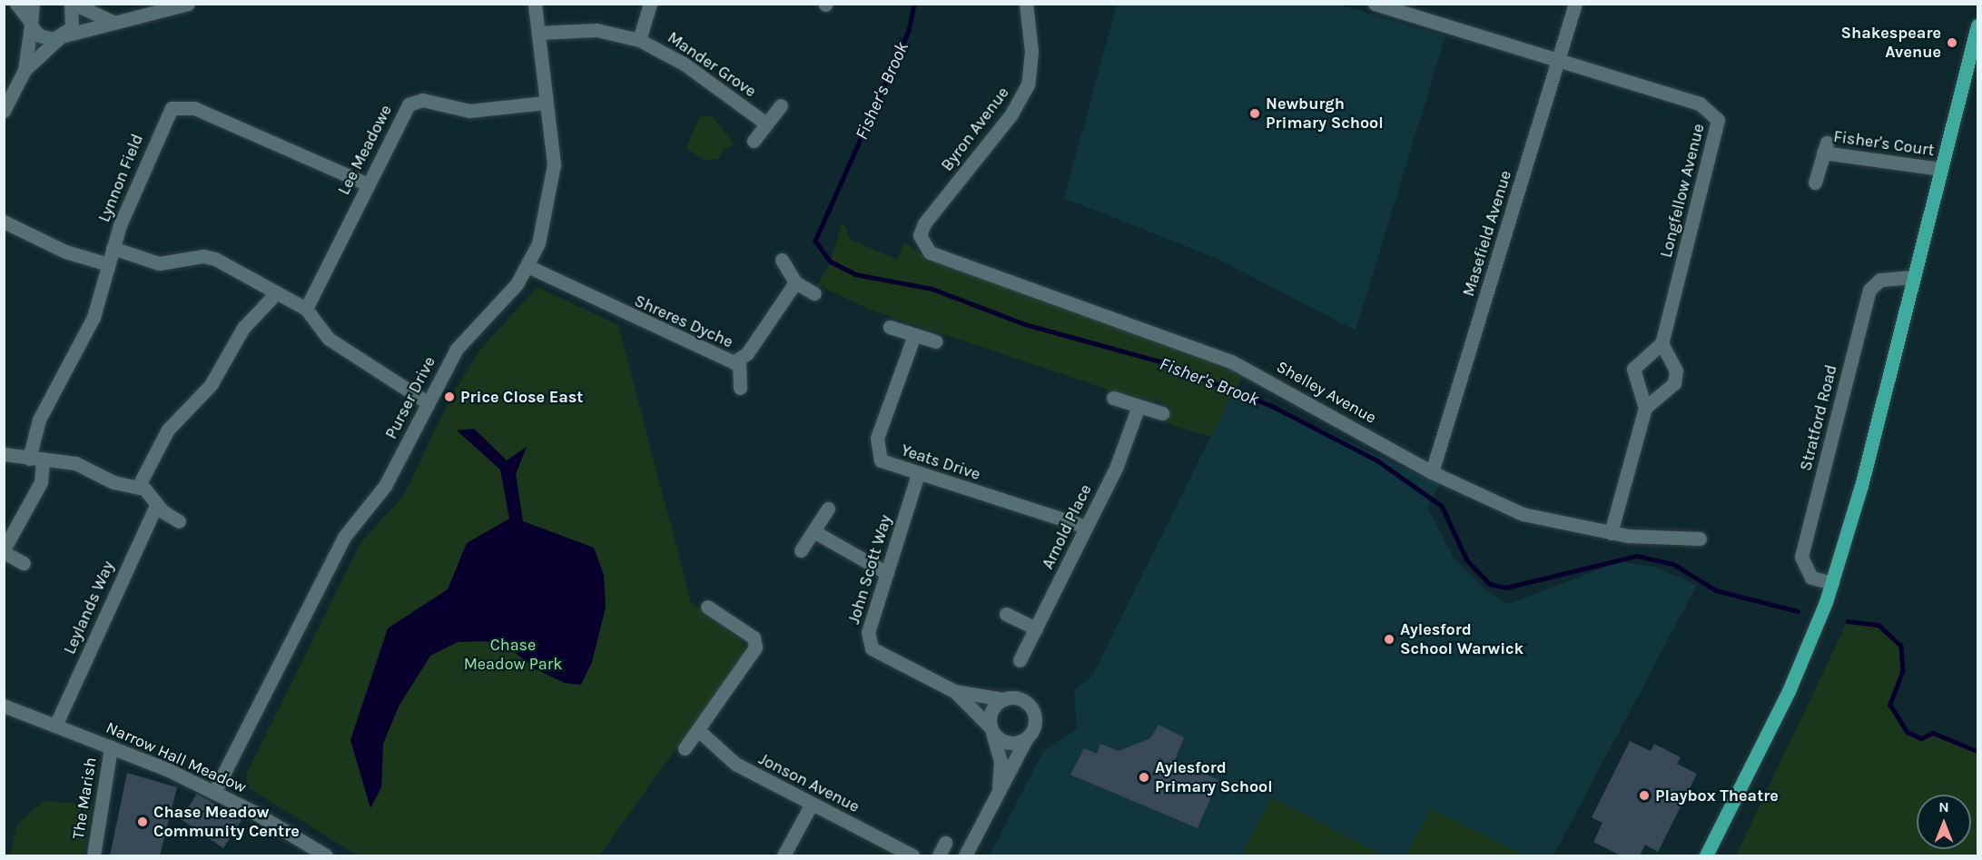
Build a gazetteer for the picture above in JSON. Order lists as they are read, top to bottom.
{
  "streets": {
    "street": [
      "Mander Grove",
      "Byron Avenue",
      "Fisher's Court",
      "Lee Meadowe",
      "Lynnon Field",
      "Longfellow Avenue",
      "Masefield Avenue",
      "Shreres Dyche",
      "Shelley Avenue",
      "Purser Drive",
      "Stratford Road",
      "Yeats Drive",
      "Arnold Place",
      "John Scott Way",
      "Leylands Way",
      "Narrow Hall Meadow",
      "Jonson Avenue",
      "The Marish"
    ]
  },
  "crossings": [
    ["Mander Grove", "Purser Drive"],
    ["Byron Avenue", "Shelley Avenue"],
    ["Lee Meadowe", "Lynnon Field"],
    ["Lee Meadowe", "Purser Drive"],
    ["Longfellow Avenue", "Masefield Avenue"],
    ["Masefield Avenue", "Shelley Avenue"],
    ["Shreres Dyche", "Purser Drive"],
    ["Purser Drive", "Narrow Hall Meadow"],
    ["Yeats Drive", "Arnold Place"],
    ["Yeats Drive", "John Scott Way"],
    ["Leylands Way", "Narrow Hall Meadow"],
    ["Narrow Hall Meadow", "The Marish"]
  ],
  "water": ["Fisher's Brook"],
  "parks": ["Chase Meadow Park"],
  "places": [
    "Shakespeare Avenue",
    "Newburgh Primary School",
    "Price Close East",
    "Aylesford School Warwick",
    "Aylesford Primary School",
    "Playbox Theatre",
    "Chase Meadow Community Centre"
  ],
  "north": "top"
}
